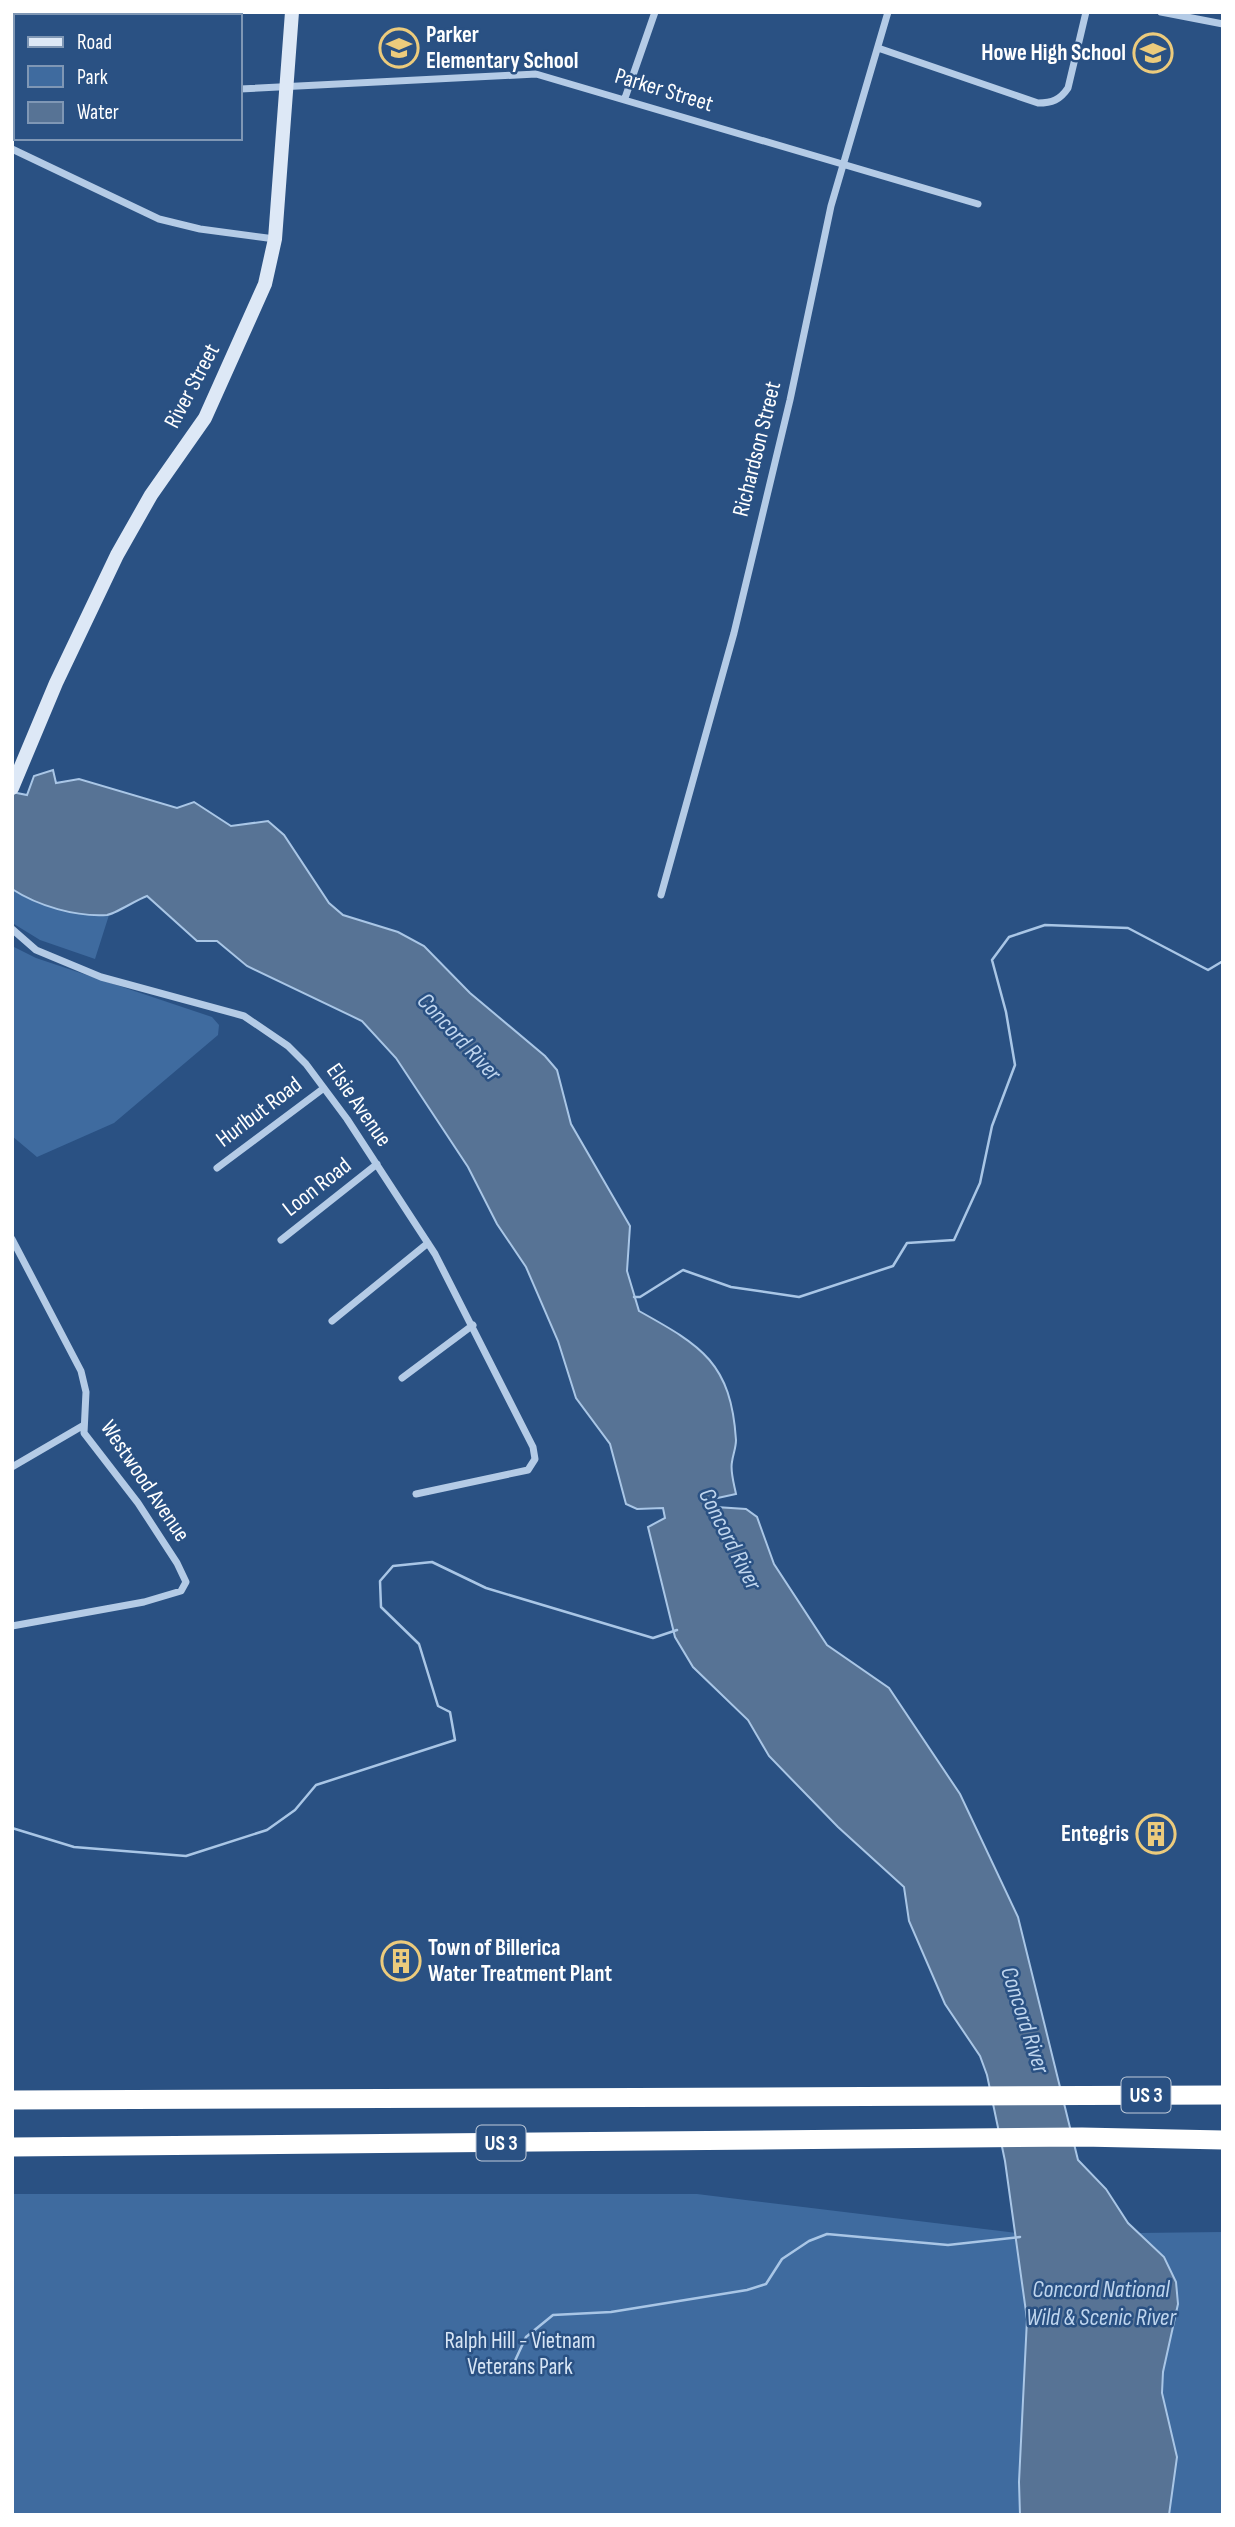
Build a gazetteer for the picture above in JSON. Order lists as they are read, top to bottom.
{
  "streets": {
    "highway": ["US 3"],
    "main road": ["River Street"],
    "street": [
      "Parker Street",
      "Richardson Street",
      "Elsie Avenue",
      "Hurlbut Road",
      "Loon Road",
      "Westwood Avenue"
    ]
  },
  "crossings": [
    ["Parker Street", "River Street"],
    ["Parker Street", "Richardson Street"],
    ["Elsie Avenue", "Hurlbut Road"],
    ["Elsie Avenue", "Loon Road"]
  ],
  "water": ["Concord River", "Concord National Wild & Scenic River"],
  "parks": ["Ralph Hill - Vietnam Veterans Park"],
  "places": {
    "school or university": ["Parker Elementary School", "Howe High School"],
    "building": ["Entegris", "Town of Billerica Water Treatment Plant"]
  },
  "legend": ["Road", "Park", "Water"]
}
